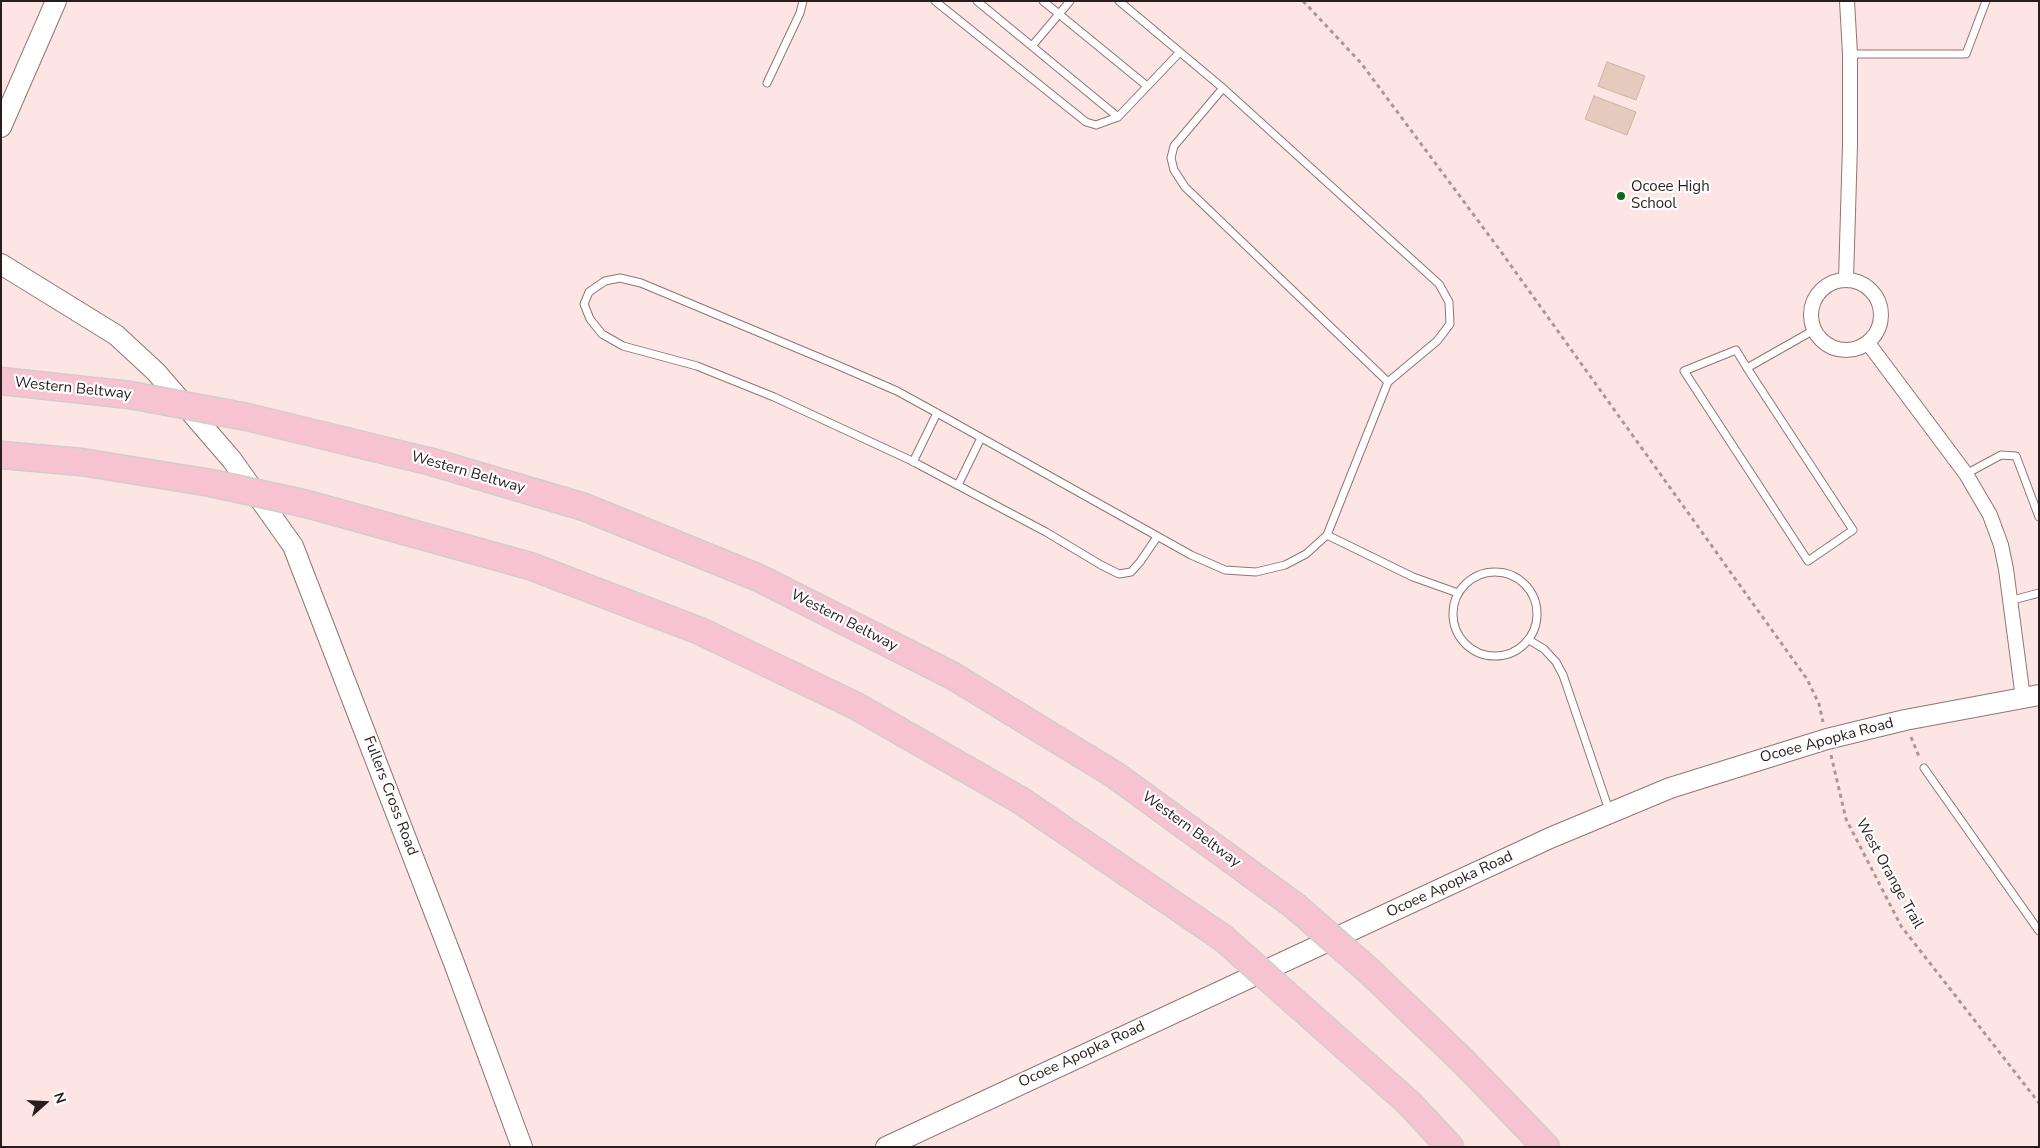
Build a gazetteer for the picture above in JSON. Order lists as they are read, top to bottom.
{
  "streets": {
    "highway": ["Western Beltway"],
    "main road": ["Ocoee Apopka Road", "Fullers Cross Road"],
    "path": ["West Orange Trail"]
  },
  "crossings": [
    ["Ocoee Apopka Road", "West Orange Trail"]
  ],
  "places": ["Ocoee High School"],
  "north": "right"
}
